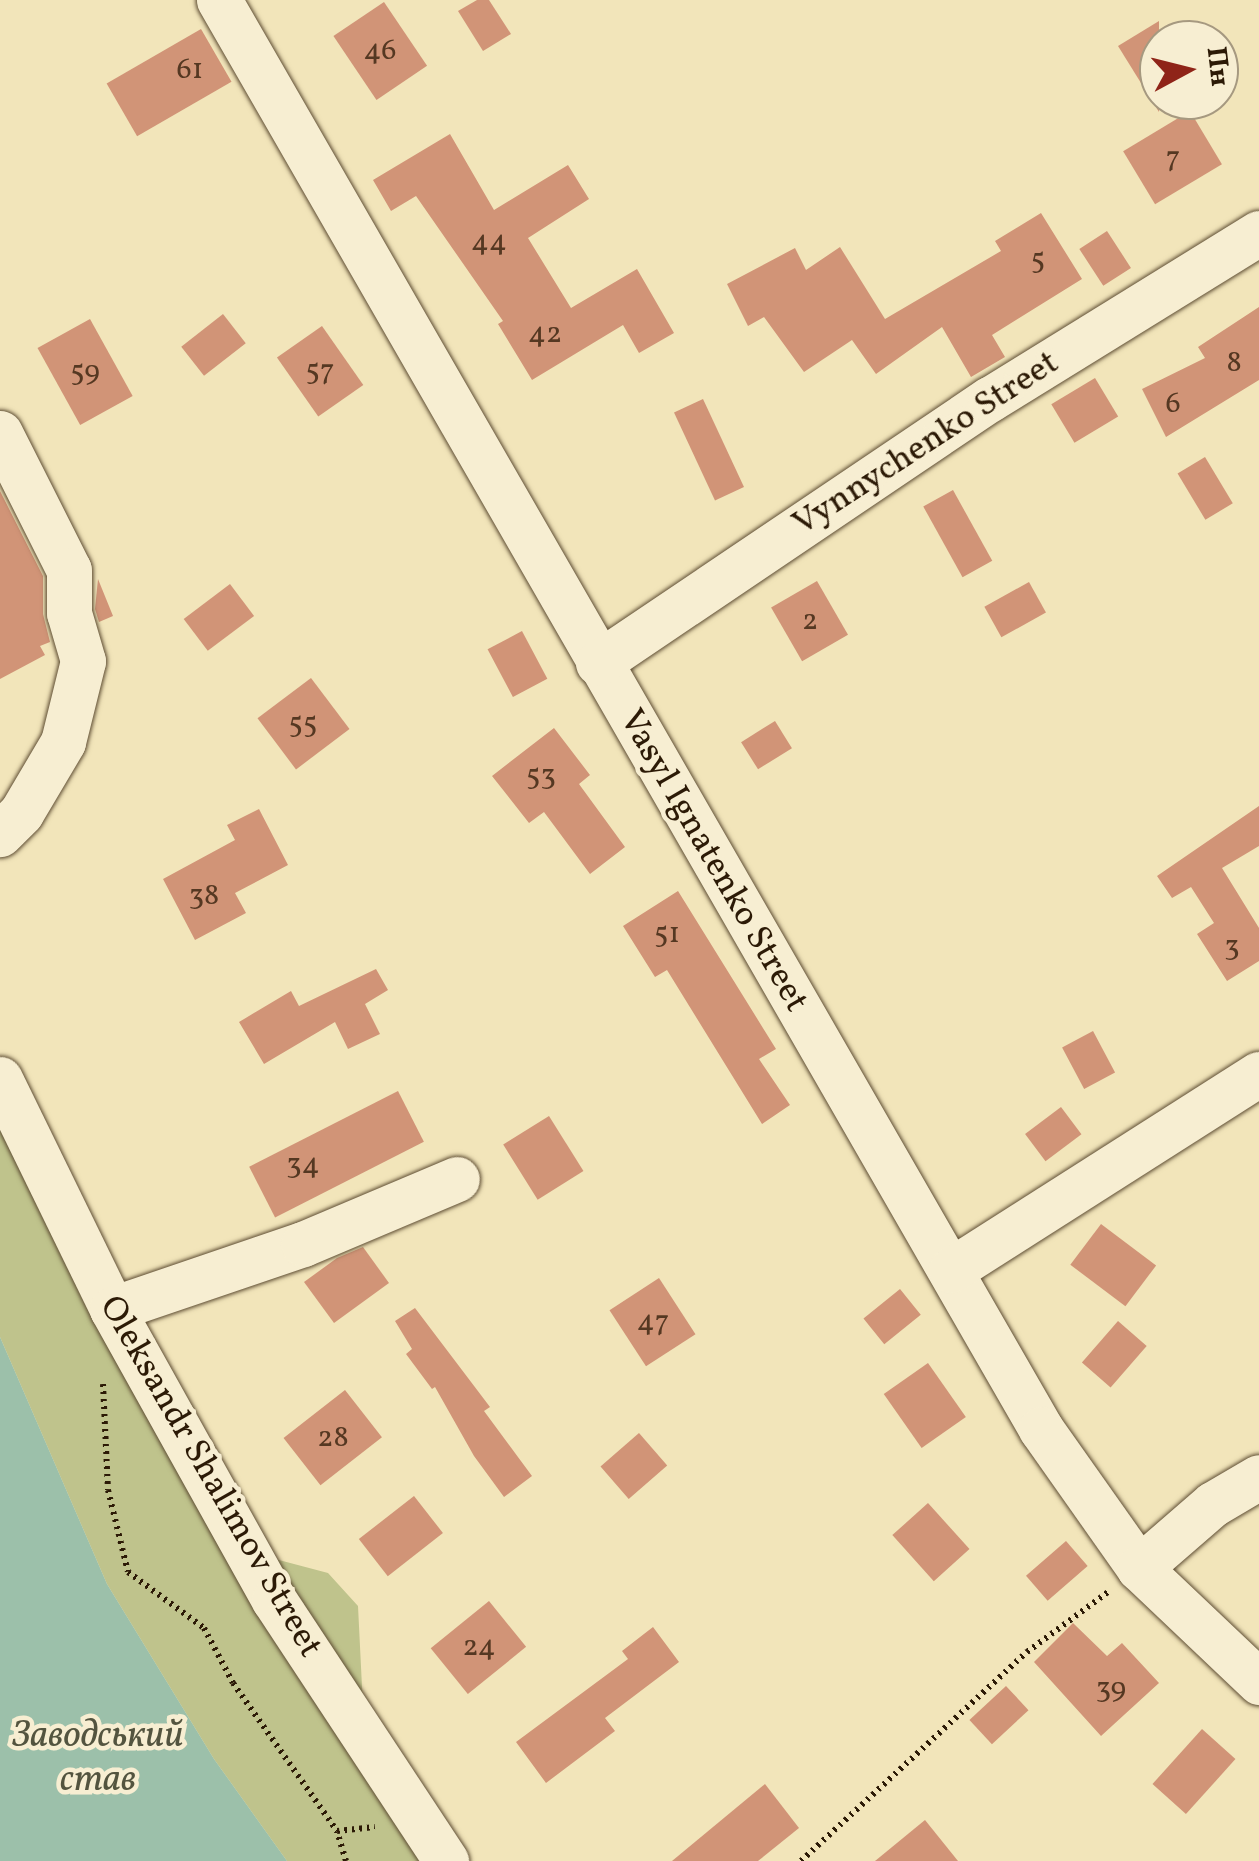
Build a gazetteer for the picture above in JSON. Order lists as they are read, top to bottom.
{
  "streets": {
    "street": ["Vynnychenko Street", "Vasyl Ignatenko Street", "Oleksandr Shalimov Street"]
  },
  "crossings": [
    ["Vynnychenko Street", "Vasyl Ignatenko Street"]
  ],
  "water": ["Заводський став"],
  "house_numbers": [
    "46",
    "61",
    "7",
    "44",
    "5",
    "42",
    "8",
    "57",
    "59",
    "6",
    "2",
    "55",
    "53",
    "38",
    "51",
    "3",
    "34",
    "47",
    "28",
    "24",
    "39"
  ],
  "north": "right"
}
